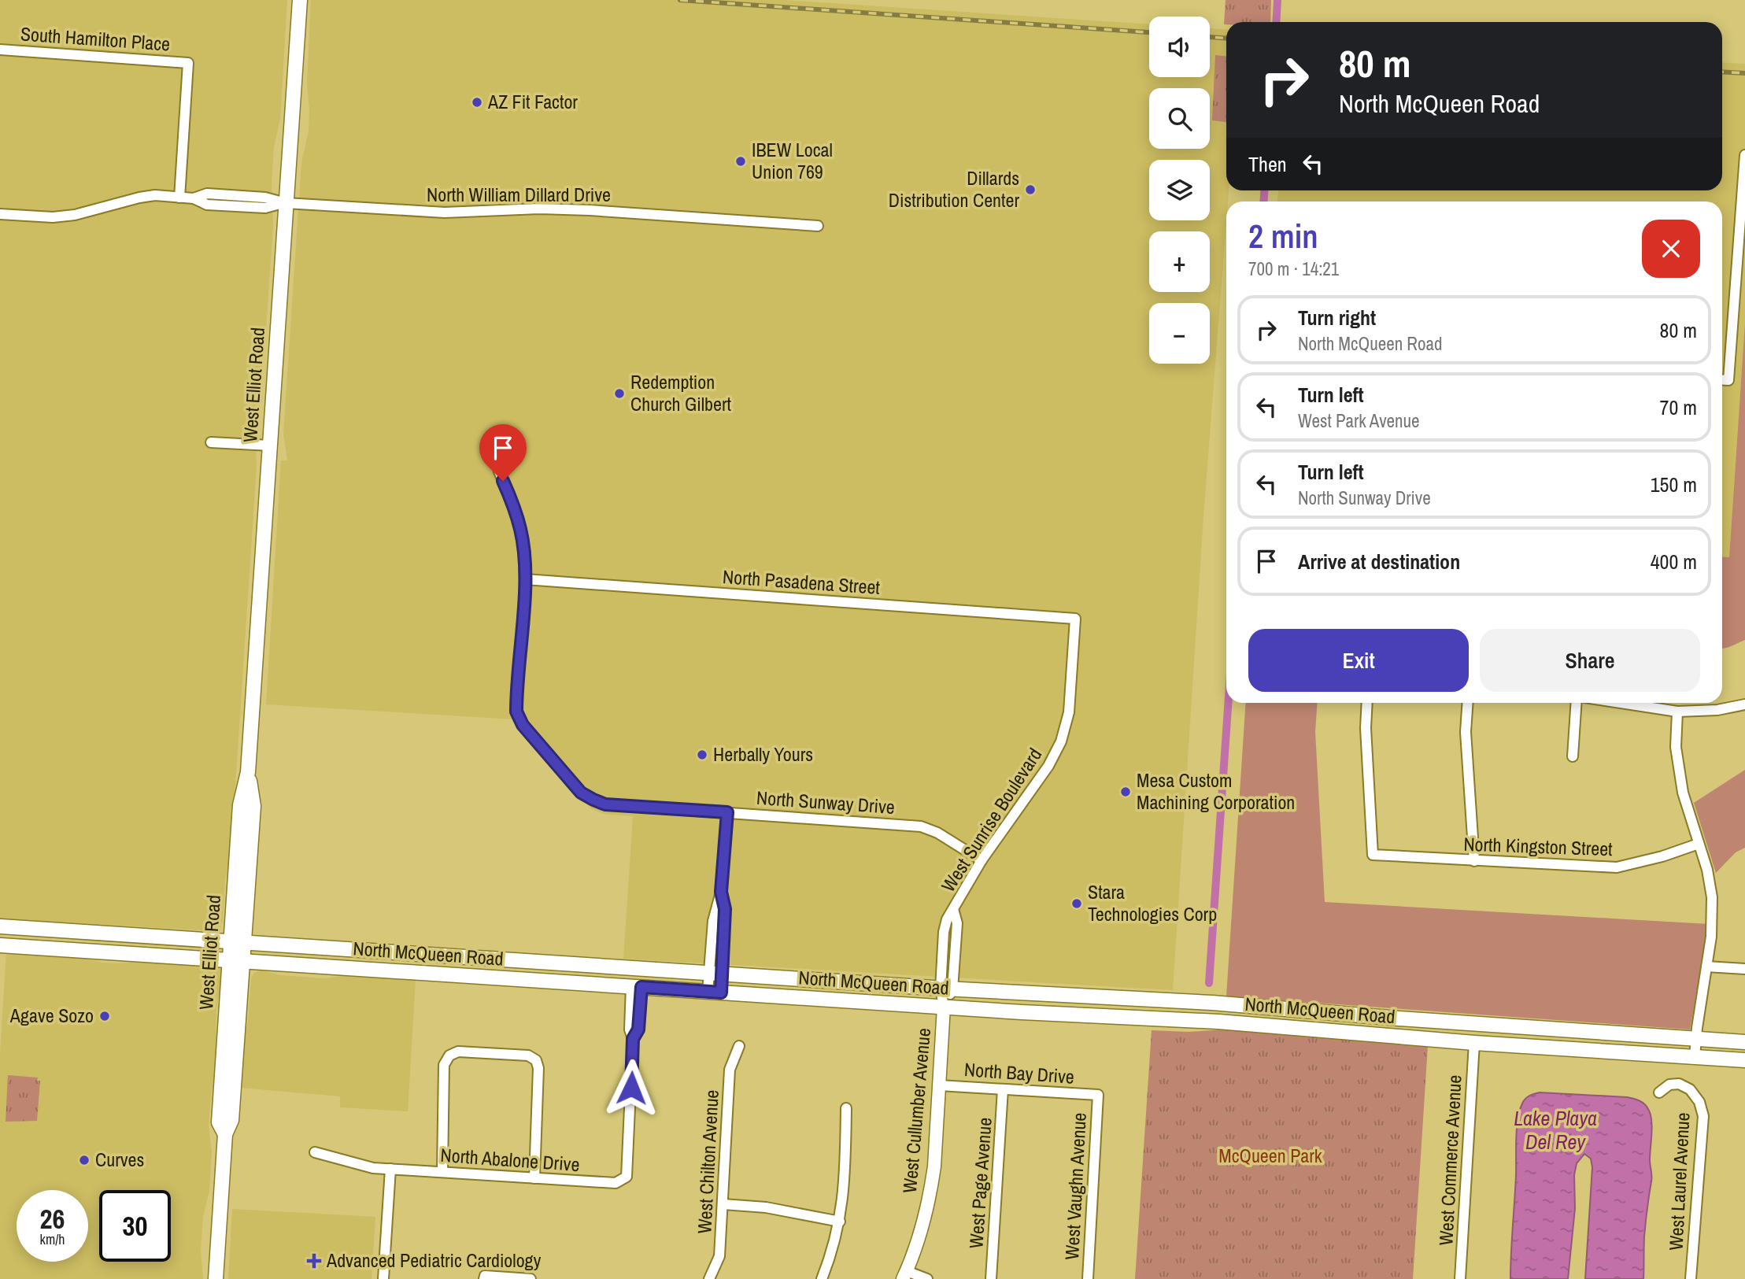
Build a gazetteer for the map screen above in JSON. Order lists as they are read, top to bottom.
{
  "streets": {
    "main road": ["West Elliot Road", "North McQueen Road"],
    "street": [
      "South Hamilton Place",
      "North William Dillard Drive",
      "North Pasadena Street",
      "North Sunway Drive",
      "West Sunrise Boulevard",
      "North Kingston Street",
      "North Bay Drive",
      "West Cullumber Avenue",
      "North Abalone Drive",
      "West Commerce Avenue",
      "West Chilton Avenue",
      "West Laurel Avenue",
      "West Page Avenue",
      "West Vaughn Avenue"
    ]
  },
  "crossings": [
    ["South Hamilton Place", "North William Dillard Drive"],
    ["North William Dillard Drive", "West Elliot Road"],
    ["West Elliot Road", "North McQueen Road"],
    ["North Pasadena Street", "North Sunway Drive"],
    ["North Pasadena Street", "West Sunrise Boulevard"],
    ["North Sunway Drive", "West Sunrise Boulevard"],
    ["West Sunrise Boulevard", "North McQueen Road"],
    ["West Sunrise Boulevard", "West Cullumber Avenue"],
    ["North McQueen Road", "West Cullumber Avenue"],
    ["North McQueen Road", "North Abalone Drive"],
    ["North McQueen Road", "West Commerce Avenue"],
    ["North Bay Drive", "West Cullumber Avenue"],
    ["North Bay Drive", "West Page Avenue"],
    ["North Bay Drive", "West Vaughn Avenue"]
  ],
  "water": ["Lake Playa Del Rey"],
  "parks": ["McQueen Park"],
  "places": {
    "other": [
      "AZ Fit Factor",
      "IBEW Local Union 769",
      "Dillards Distribution Center",
      "Redemption Church Gilbert",
      "Herbally Yours",
      "Mesa Custom Machining Corporation",
      "Stara Technologies Corp",
      "Agave Sozo",
      "Curves"
    ],
    "health": ["Advanced Pediatric Cardiology"]
  },
  "page": {
    "map_buttons": ["+", "−"],
    "turn": ["80 m", "North McQueen Road"],
    "then": "Then",
    "heading": ["2 min", "700 m · 14:21"],
    "list": [
      {
        "name": "Turn right",
        "note": "North McQueen Road",
        "value": "80 m"
      },
      {
        "name": "Turn left",
        "note": "West Park Avenue",
        "value": "70 m"
      },
      {
        "name": "Turn left",
        "note": "North Sunway Drive",
        "value": "150 m"
      },
      {
        "name": "Arrive at destination",
        "value": "400 m"
      }
    ],
    "buttons": ["Exit", "Share"],
    "speed": "26 km/h",
    "limit": "30"
  }
}
